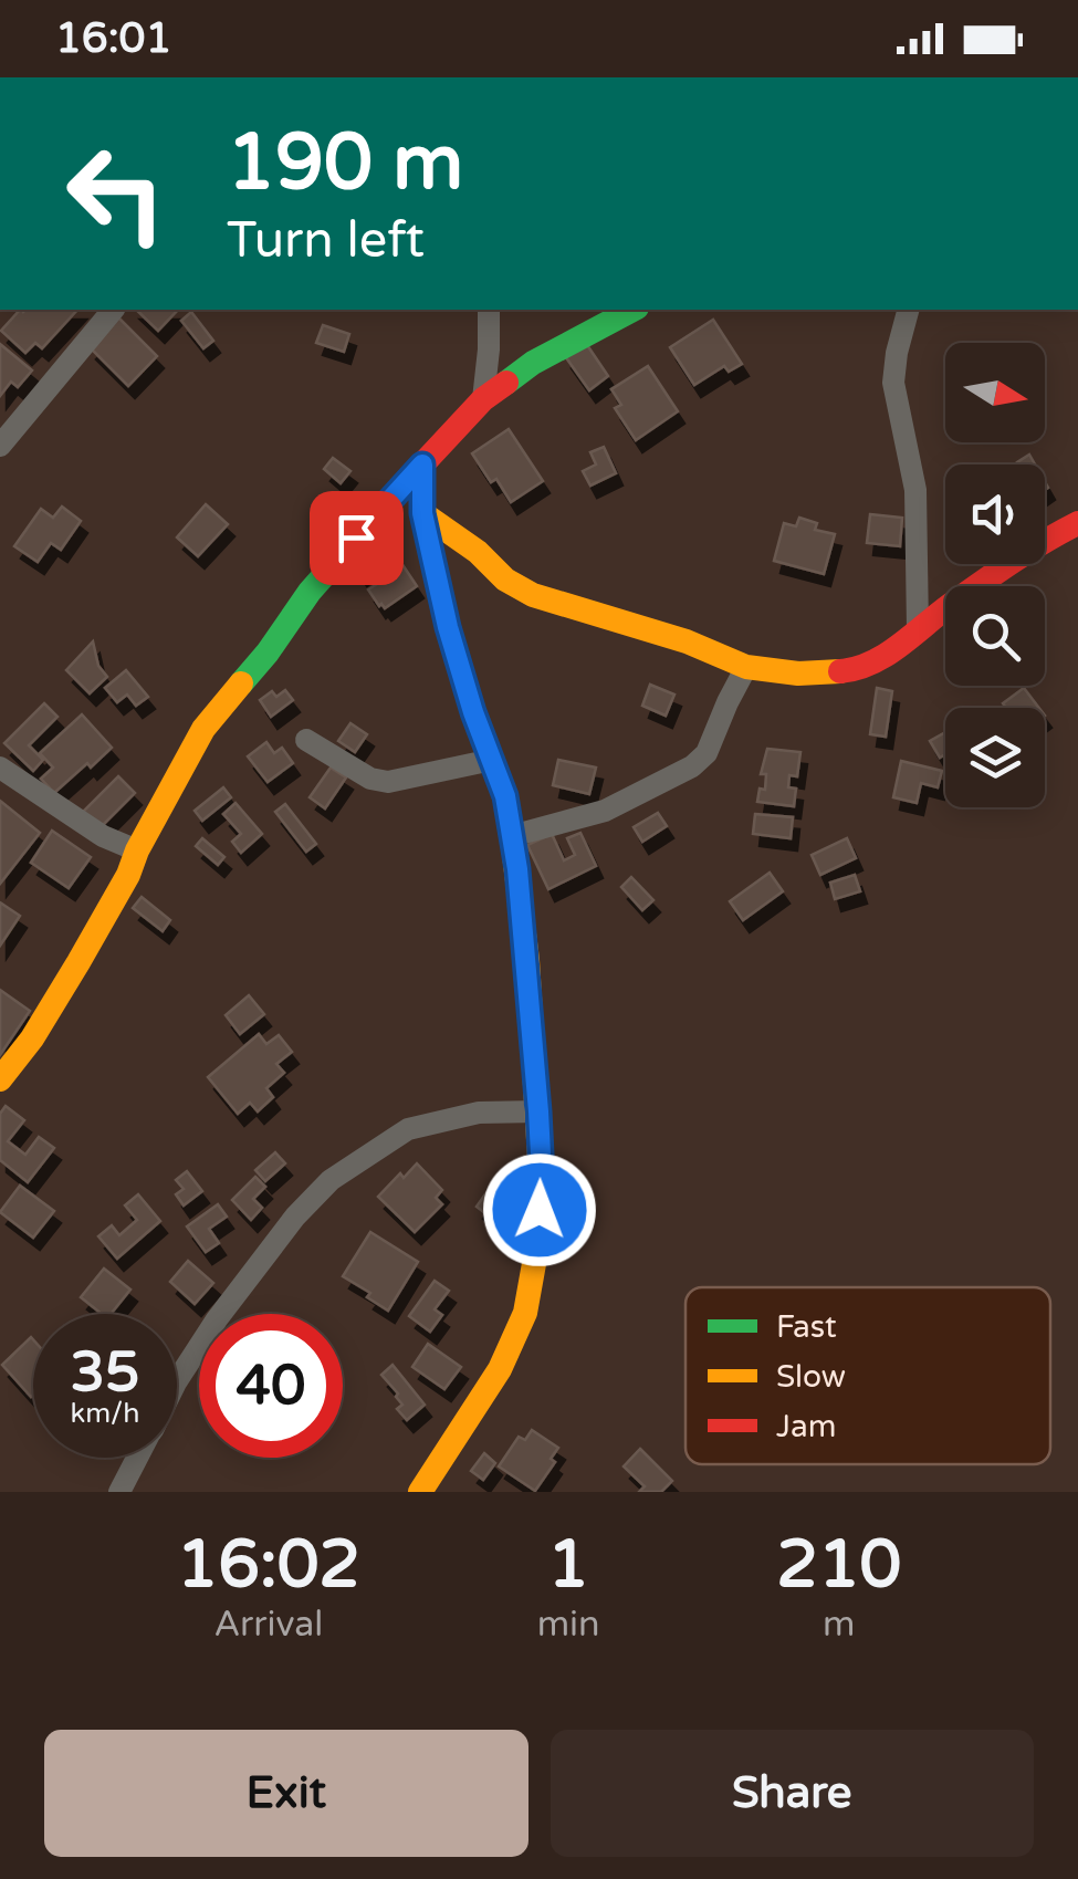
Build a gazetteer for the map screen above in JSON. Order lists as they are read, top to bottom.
{
  "legend": ["Fast", "Slow", "Jam"],
  "north": "right",
  "page": {
    "status": "16:01",
    "turn": ["190 m", "Turn left"],
    "speed": "35 km/h",
    "limit": "40",
    "eta": [
      "16:02",
      "Arrival",
      "1",
      "min",
      "210",
      "m"
    ],
    "buttons": ["Exit", "Share"]
  }
}
